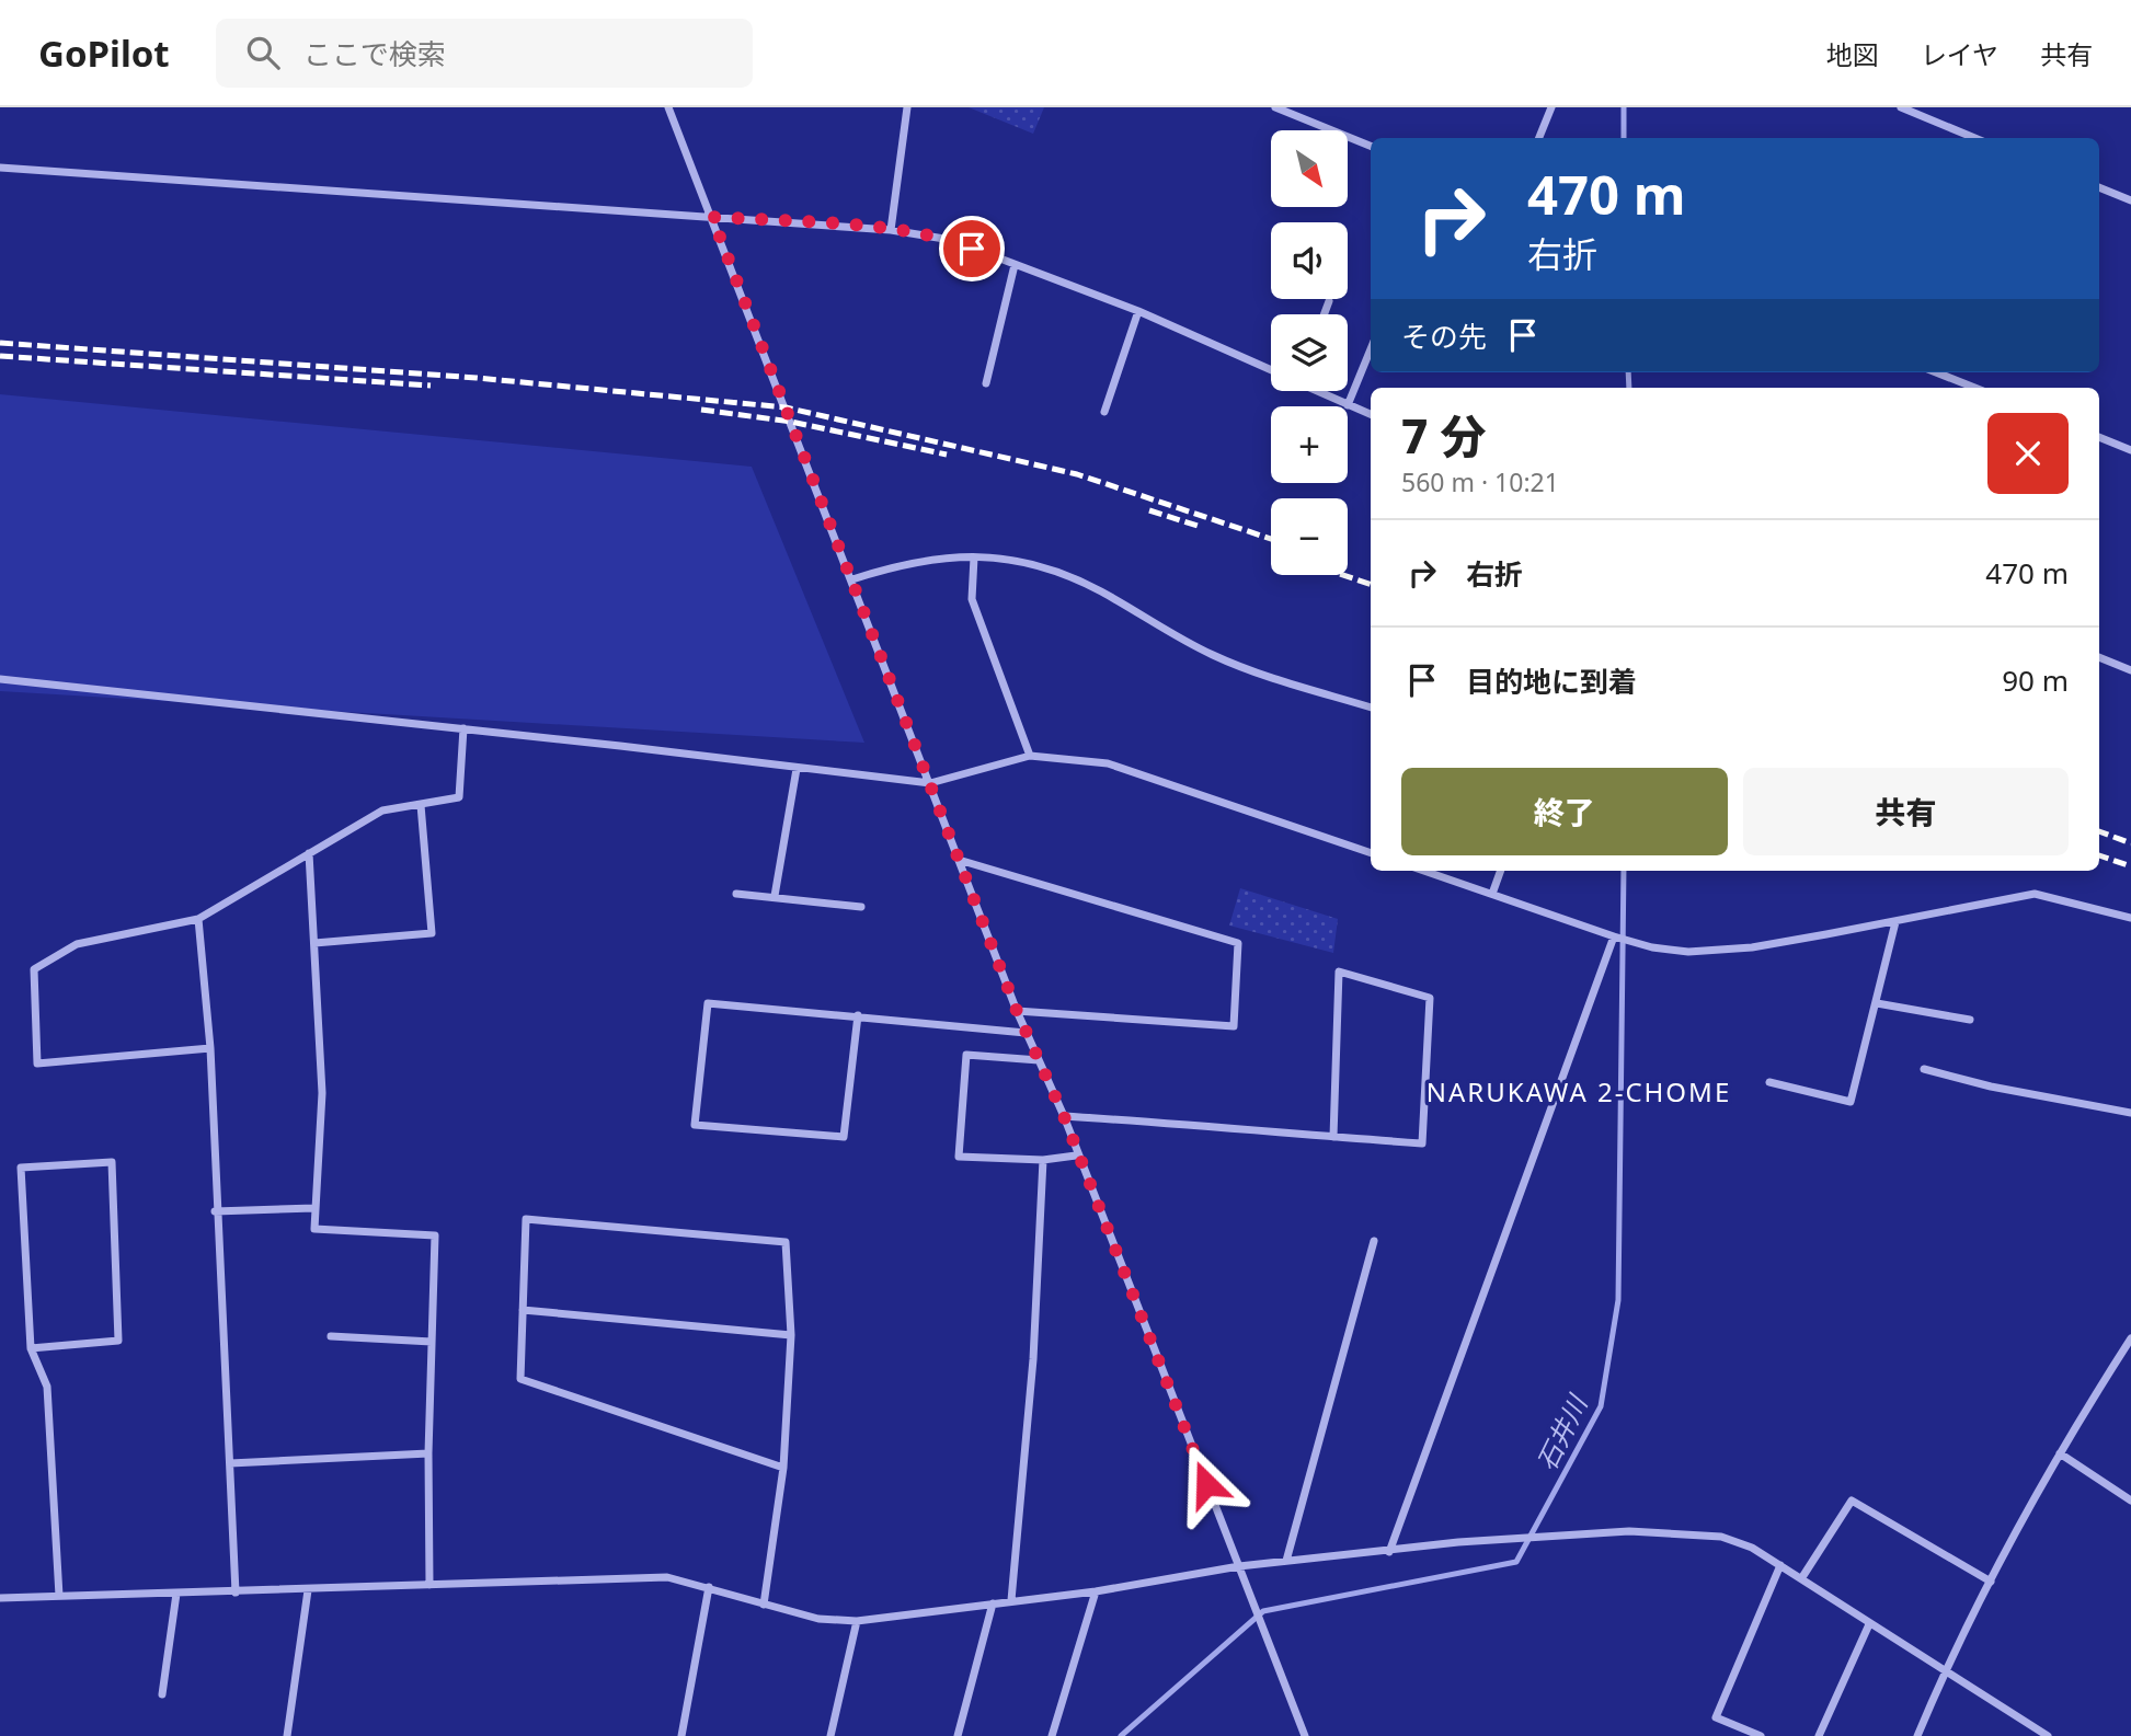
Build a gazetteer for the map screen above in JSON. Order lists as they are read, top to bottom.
{
  "districts": ["NARUKAWA 2-CHOME"],
  "water": ["石井川"],
  "north": "bottom right",
  "page": {
    "header": "GoPilot",
    "search": "ここで検索",
    "nav": ["地図", "レイヤ", "共有"],
    "map_buttons": ["+", "−"],
    "turn": ["470 m", "右折"],
    "then": "その先",
    "heading": ["7 分", "560 m · 10:21"],
    "list": [
      {
        "name": "右折",
        "value": "470 m"
      },
      {
        "name": "目的地に到着",
        "value": "90 m"
      }
    ],
    "buttons": ["終了", "共有"]
  }
}
